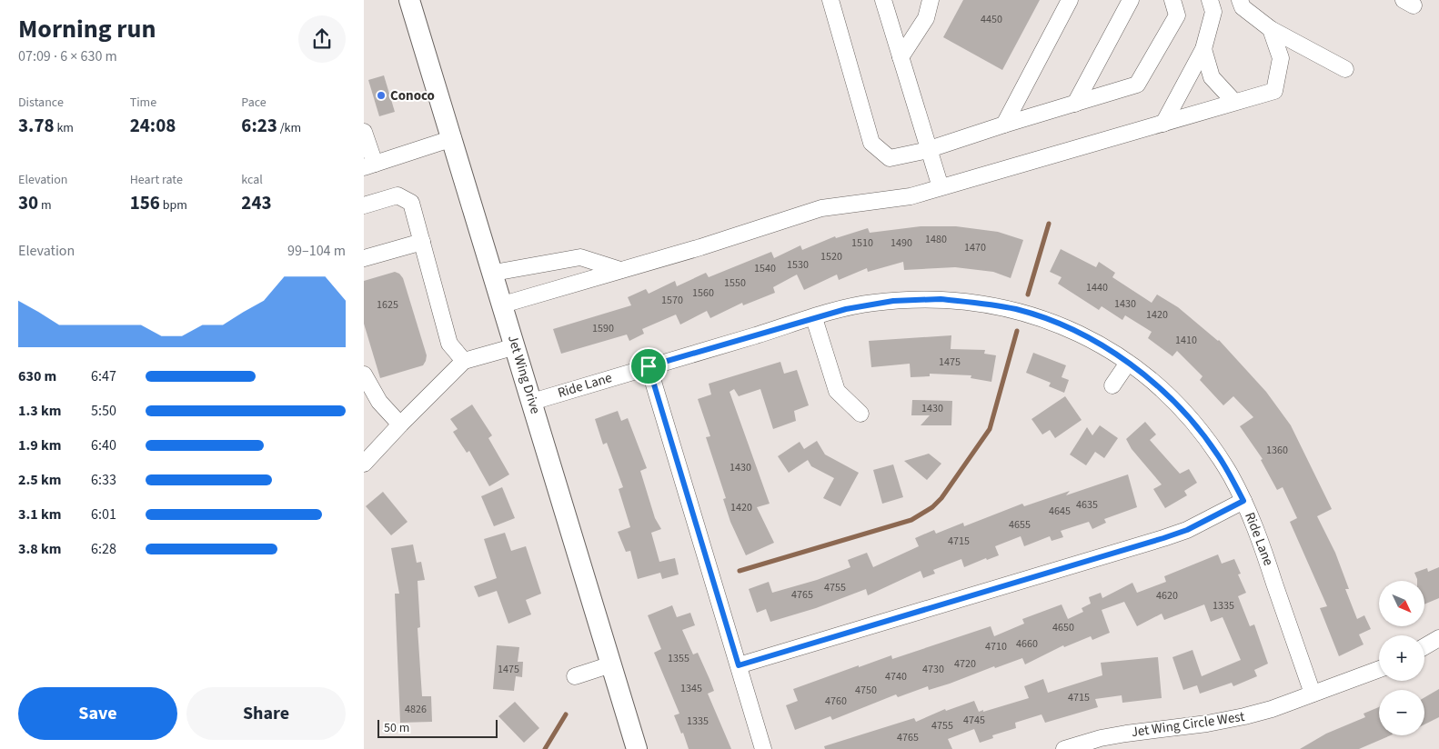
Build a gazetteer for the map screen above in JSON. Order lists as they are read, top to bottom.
{
  "streets": {
    "main road": ["Jet Wing Drive"],
    "street": ["Ride Lane", "Jet Wing Circle West"]
  },
  "crossings": [
    ["Jet Wing Drive", "Ride Lane"],
    ["Ride Lane", "Jet Wing Circle West"]
  ],
  "places": ["Conoco"],
  "house_numbers": [
    "4450",
    "1480",
    "1510",
    "1490",
    "1470",
    "1520",
    "1530",
    "1540",
    "1550",
    "1440",
    "1560",
    "1570",
    "1430",
    "1625",
    "1420",
    "1590",
    "1410",
    "1475",
    "1430",
    "1360",
    "1430",
    "4635",
    "1420",
    "4645",
    "4655",
    "4715",
    "4755",
    "4765",
    "4620",
    "1335",
    "4650",
    "4660",
    "4710",
    "1355",
    "4720",
    "1475",
    "4730",
    "4740",
    "1345",
    "4750",
    "4715",
    "4760",
    "4826",
    "4745",
    "1335",
    "4755",
    "4765"
  ],
  "scale_bar": "50 m",
  "north": "bottom right",
  "page": {
    "heading": ["Morning run", "07:09 · 6 × 630 m"],
    "stats": [
      ["Distance", "3.78 km"],
      ["Time", "24:08"],
      ["Pace", "6:23 /km"],
      ["Elevation", "30 m"],
      ["Heart rate", "156 bpm"],
      ["kcal", "243"]
    ],
    "chart": ["Elevation", "99–104 m"],
    "list": [
      {
        "name": "630 m",
        "note": "6:47"
      },
      {
        "name": "1.3 km",
        "note": "5:50"
      },
      {
        "name": "1.9 km",
        "note": "6:40"
      },
      {
        "name": "2.5 km",
        "note": "6:33"
      },
      {
        "name": "3.1 km",
        "note": "6:01"
      },
      {
        "name": "3.8 km",
        "note": "6:28"
      }
    ],
    "map_buttons": ["+", "−"],
    "buttons": ["Save", "Share"],
    "scale": "50 m"
  }
}
